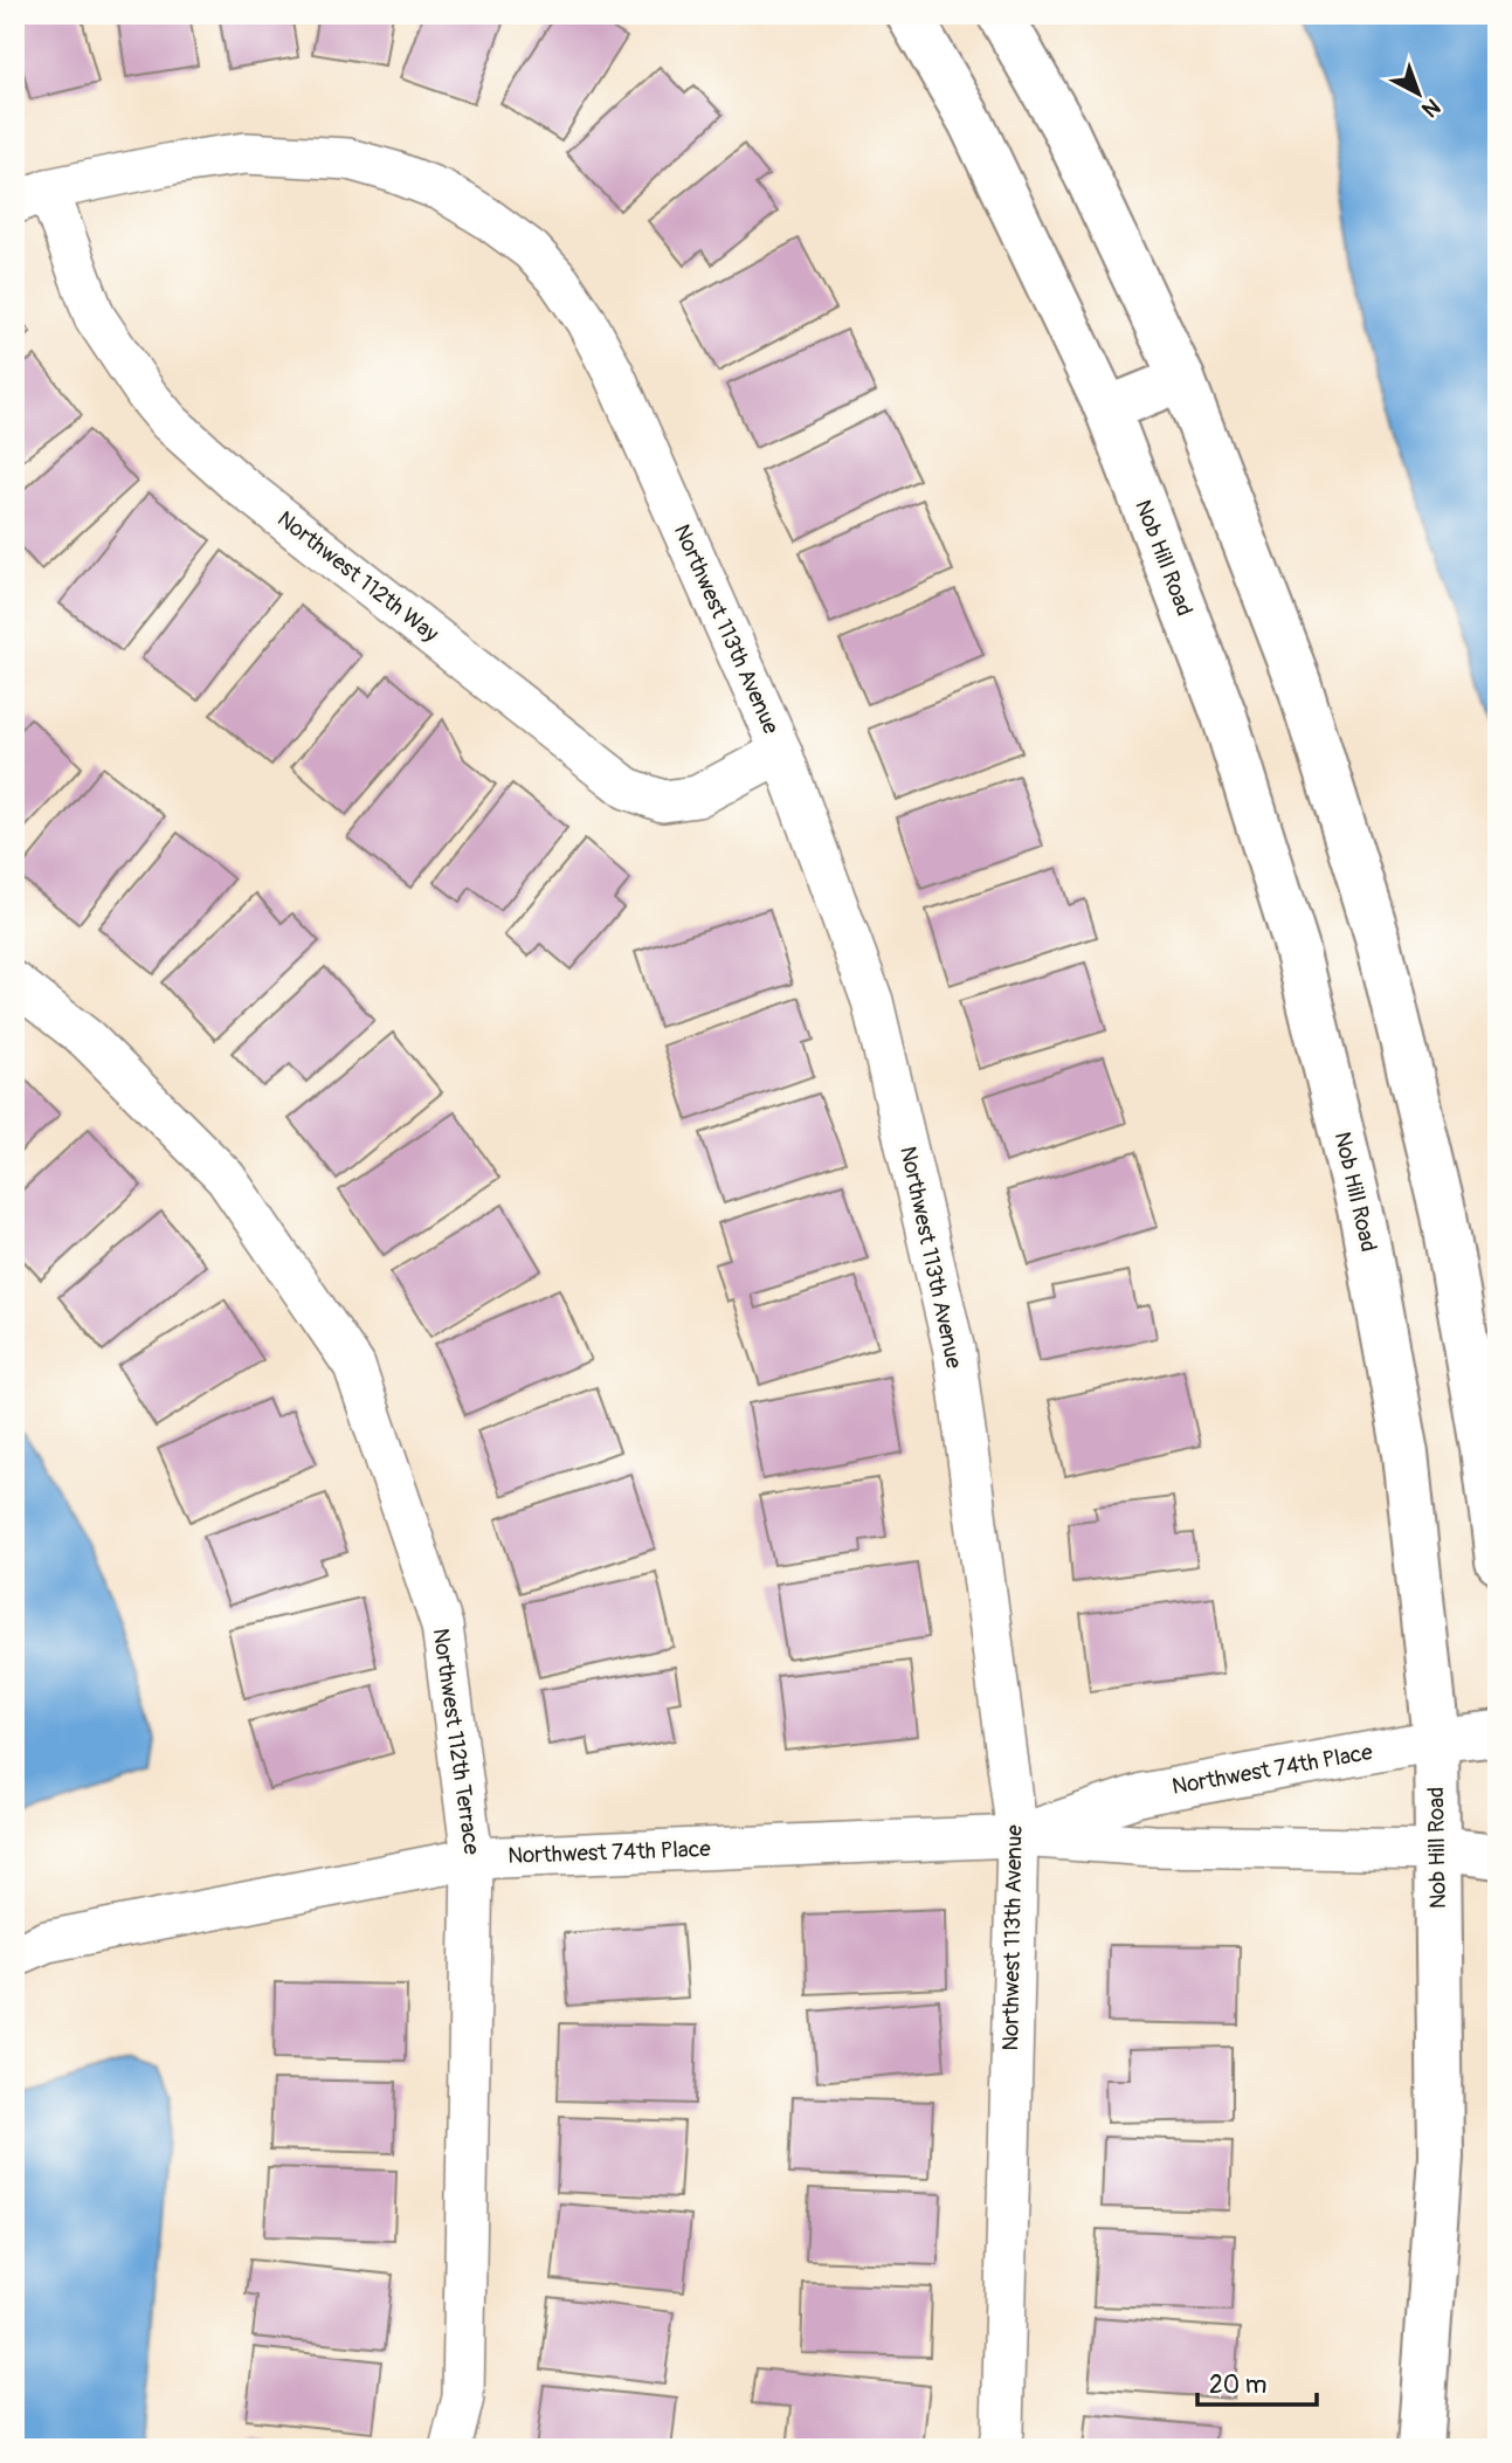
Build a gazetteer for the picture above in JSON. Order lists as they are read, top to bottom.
{
  "streets": {
    "main road": ["Nob Hill Road"],
    "street": [
      "Northwest 112th Way",
      "Northwest 113th Avenue",
      "Northwest 112th Terrace",
      "Northwest 74th Place"
    ]
  },
  "crossings": [
    ["Nob Hill Road", "Northwest 74th Place"],
    ["Northwest 112th Way", "Northwest 113th Avenue"],
    ["Northwest 113th Avenue", "Northwest 74th Place"],
    ["Northwest 112th Terrace", "Northwest 74th Place"]
  ],
  "scale_bar": "20 m",
  "north": "bottom right"
}
